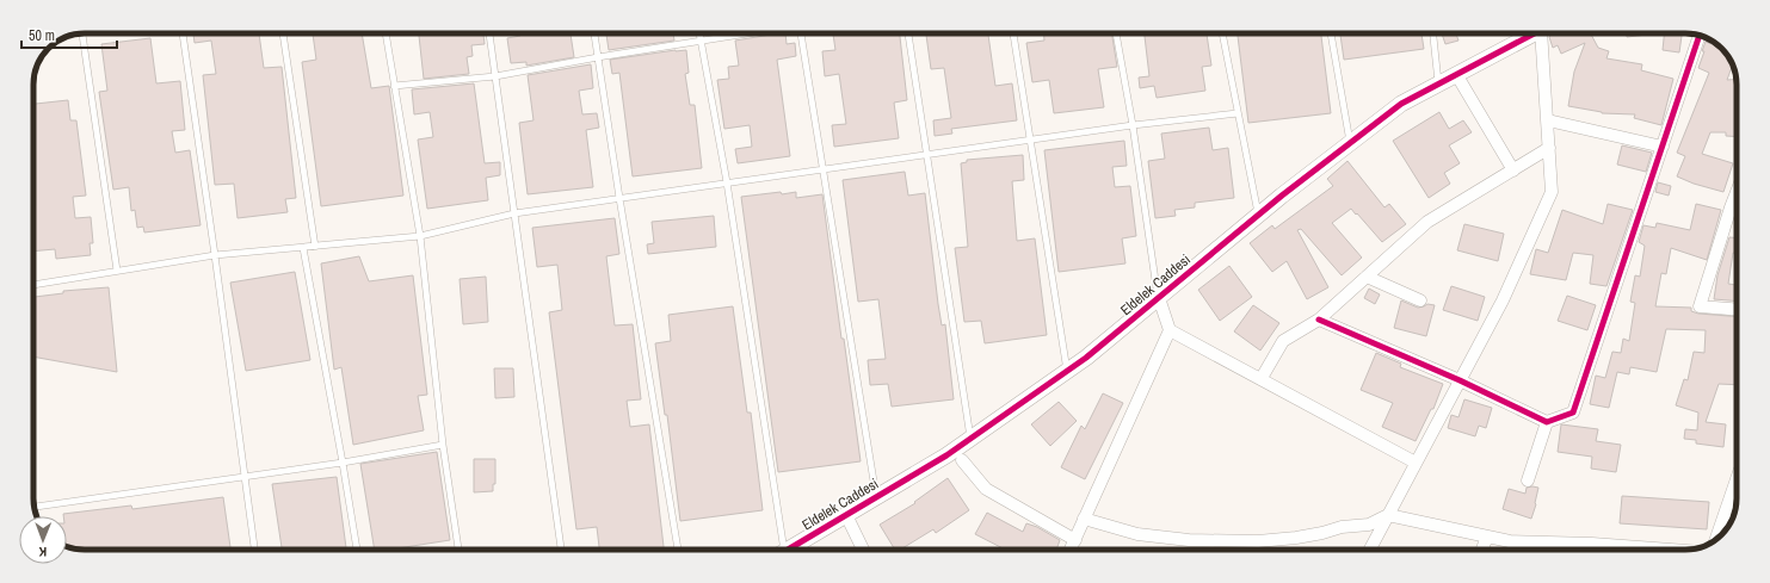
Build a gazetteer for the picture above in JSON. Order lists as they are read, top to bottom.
{
  "streets": {
    "street": ["Eldelek Caddesi"]
  },
  "scale_bar": "50 m",
  "north": "bottom"
}
